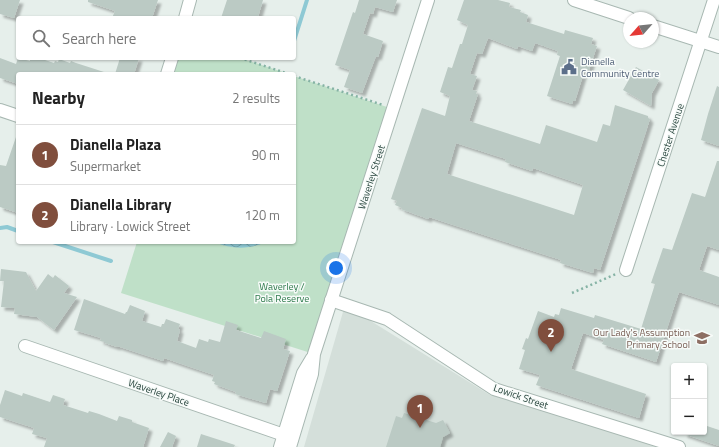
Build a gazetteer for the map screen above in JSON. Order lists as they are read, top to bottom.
{
  "streets": {
    "street": [
      "Chester Avenue",
      "Waverley Street",
      "Waverley Place",
      "Lowick Street"
    ]
  },
  "crossings": [
    ["Waverley Street", "Waverley Place"],
    ["Waverley Street", "Lowick Street"]
  ],
  "parks": ["Waverley / Pola Reserve"],
  "places": {
    "public building": ["Dianella Community Centre"],
    "school or university": ["Our Lady's Assumption Primary School"]
  },
  "north": "bottom left",
  "page": {
    "search": "Search here",
    "heading": ["Nearby", "2 results"],
    "list": [
      {
        "mark": "1",
        "name": "Dianella Plaza",
        "note": "Supermarket",
        "value": "90 m"
      },
      {
        "mark": "2",
        "name": "Dianella Library",
        "note": "Library · Lowick Street",
        "value": "120 m"
      }
    ],
    "pins": ["2", "1"],
    "map_buttons": ["+", "−"]
  }
}
